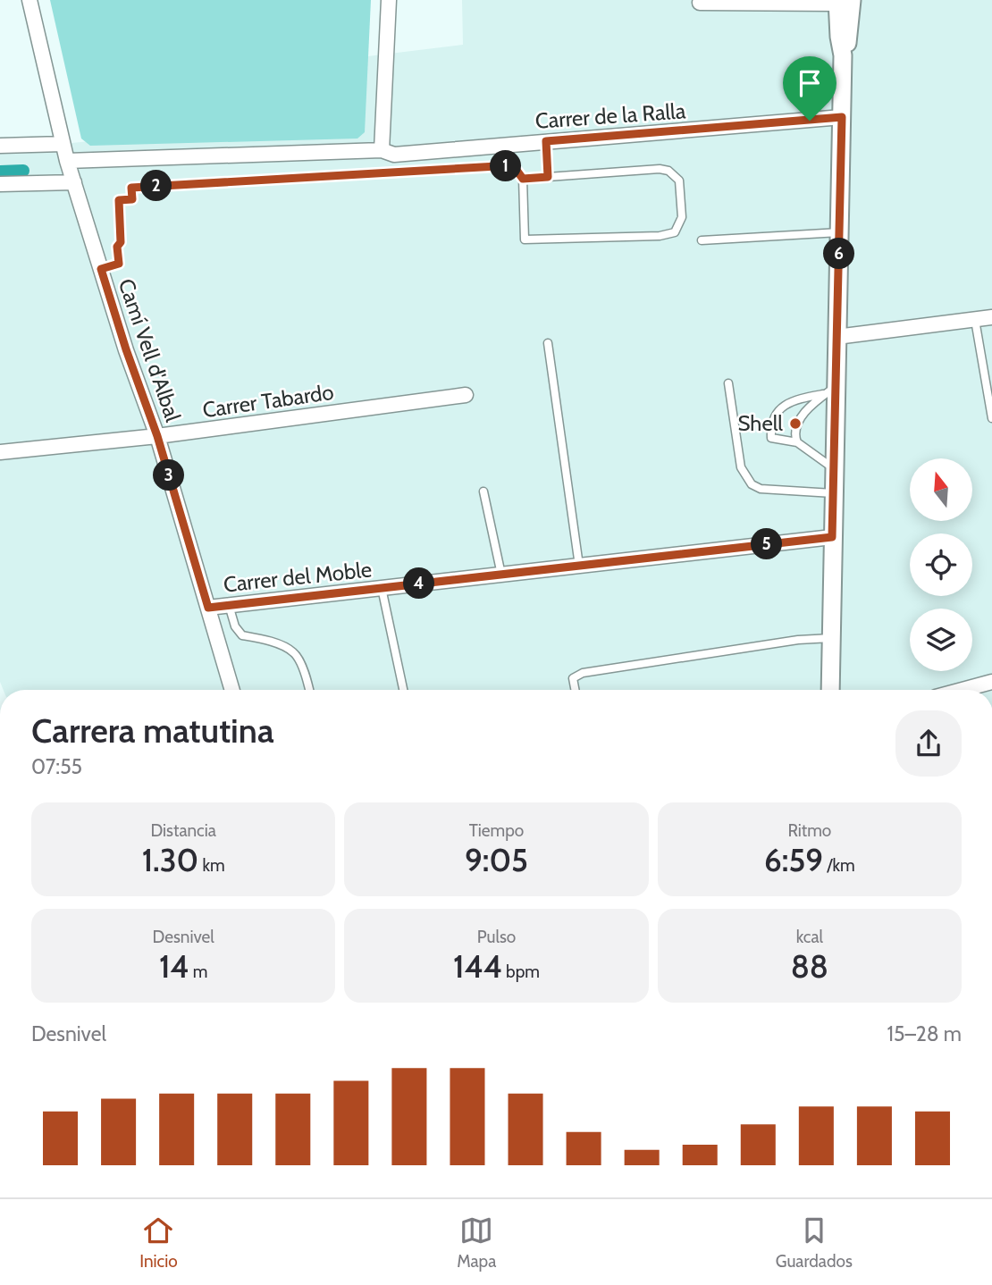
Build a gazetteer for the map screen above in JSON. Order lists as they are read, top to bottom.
{
  "streets": {
    "street": [
      "Carrer de la Ralla",
      "Camí Vell d'Albal",
      "Carrer Tabardo",
      "Carrer del Moble"
    ]
  },
  "crossings": [
    ["Carrer de la Ralla", "Camí Vell d'Albal"],
    ["Camí Vell d'Albal", "Carrer Tabardo"],
    ["Camí Vell d'Albal", "Carrer del Moble"]
  ],
  "places": ["Shell"],
  "north": "top",
  "page": {
    "pins": [
      "1",
      "2",
      "6",
      "3",
      "5",
      "4"
    ],
    "heading": ["Carrera matutina", "07:55"],
    "stats": [
      ["Distancia", "1.30 km"],
      ["Tiempo", "9:05"],
      ["Ritmo", "6:59 /km"],
      ["Desnivel", "14 m"],
      ["Pulso", "144 bpm"],
      ["kcal", "88"]
    ],
    "chart": ["Desnivel", "15–28 m"],
    "tabs": ["Inicio", "Mapa", "Guardados"]
  }
}
